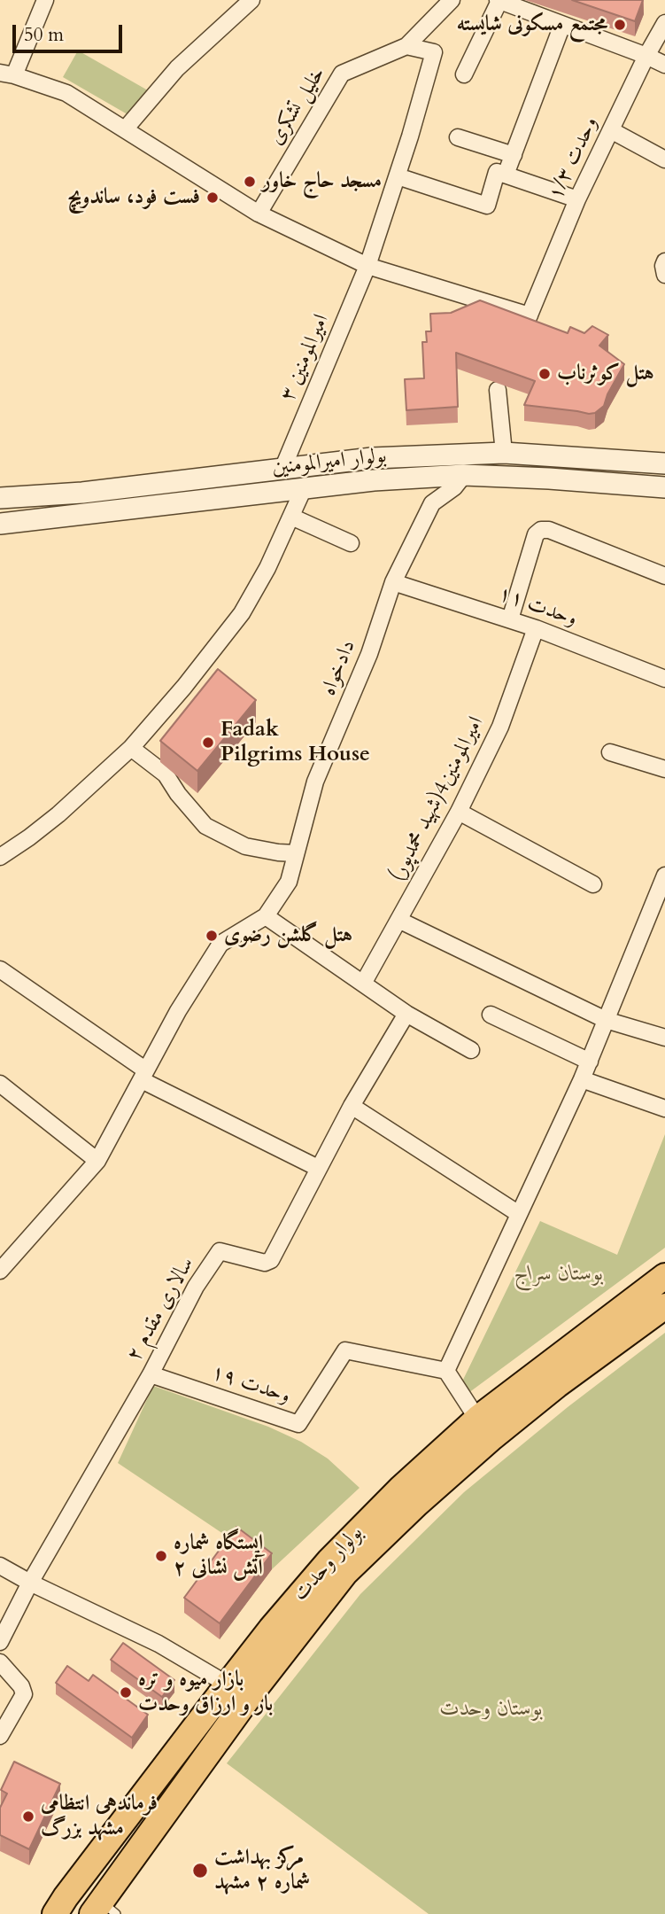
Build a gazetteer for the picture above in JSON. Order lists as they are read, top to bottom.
{
  "streets": {
    "main road": ["بولوار وحدت"],
    "street": [
      "خلیل تشکری",
      "وحدت ۱/۳",
      "امیرالمومنین ۳",
      "بولوار امیرالمومنین",
      "وحدت ۱۱",
      "دادخواه",
      "امیرالمومنین4(شهید محمدپور)",
      "سالاری مقدم ۲",
      "وحدت ۱۹"
    ]
  },
  "crossings": [
    ["خلیل تشکری", "امیرالمومنین ۳"],
    ["امیرالمومنین ۳", "بولوار امیرالمومنین"],
    ["وحدت ۱۱", "دادخواه"],
    ["وحدت ۱۱", "امیرالمومنین4(شهید محمدپور)"],
    ["سالاری مقدم ۲", "وحدت ۱۹"]
  ],
  "parks": ["بوستان سراج", "بوستان وحدت"],
  "places": [
    "مجتمع مسکونی شایسته",
    "مسجد حاج خاور",
    "فست فود، ساندویچ",
    "هتل کوثرناب",
    "Fadak Pilgrims House",
    "هتل گلشن رضوی",
    "ایستگاه شماره ۲ آتش نشانی",
    "بازار میوه و تره بار و ارزاق وحدت",
    "فرماندهی انتظامی مشهد بزرگ",
    "مرکز بهداشت شماره ۲ مشهد"
  ],
  "scale_bar": "50 m"
}
